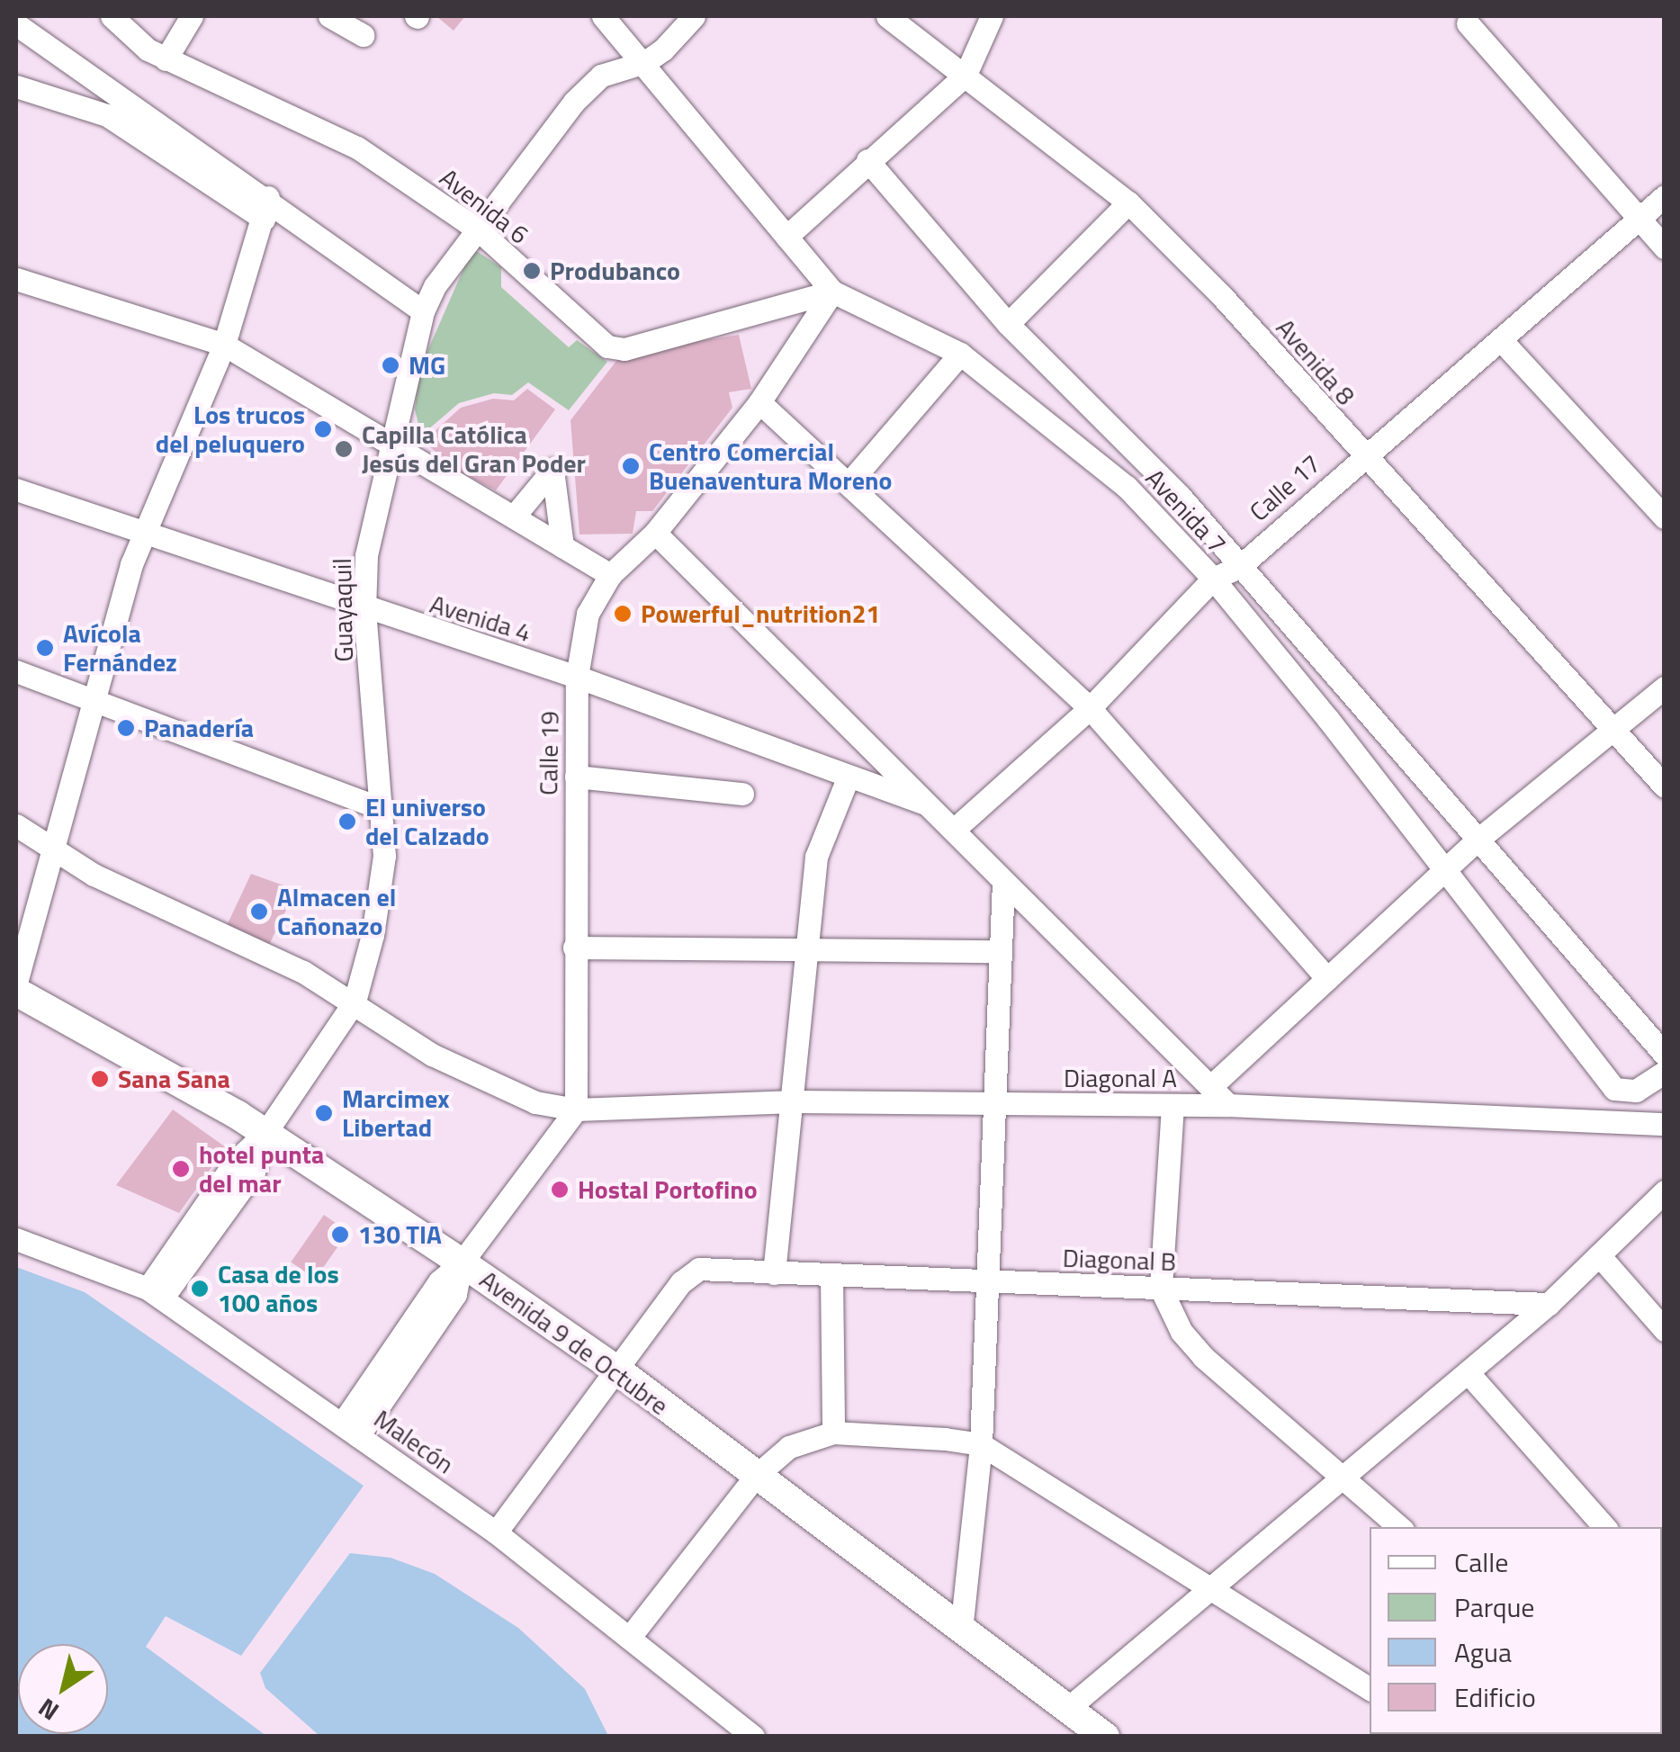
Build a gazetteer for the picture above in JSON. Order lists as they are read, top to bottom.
{
  "streets": {
    "main road": ["Avenida 9 de Octubre"],
    "street": [
      "Avenida 6",
      "Avenida 8",
      "Calle 17",
      "Avenida 7",
      "Guayaquil",
      "Avenida 4",
      "Calle 19",
      "Diagonal A",
      "Diagonal B",
      "Malecón"
    ]
  },
  "crossings": [
    ["Avenida 6", "Avenida 7"],
    ["Avenida 6", "Guayaquil"],
    ["Avenida 6", "Calle 19"],
    ["Avenida 8", "Calle 17"],
    ["Calle 17", "Avenida 7"],
    ["Avenida 7", "Guayaquil"],
    ["Avenida 7", "Calle 19"],
    ["Guayaquil", "Avenida 4"],
    ["Guayaquil", "Diagonal A"],
    ["Guayaquil", "Avenida 9 de Octubre"],
    ["Guayaquil", "Malecón"],
    ["Avenida 4", "Calle 19"],
    ["Calle 19", "Diagonal A"],
    ["Diagonal B", "Avenida 9 de Octubre"]
  ],
  "places": [
    "Produbanco",
    "MG",
    "Los trucos del peluquero",
    "Capilla Católica Jesús del Gran Poder",
    "Centro Comercial Buenaventura Moreno",
    "Powerful_nutrition21",
    "Avícola Fernández",
    "Panadería",
    "El universo del Calzado",
    "Almacen el Cañonazo",
    "Sana Sana",
    "Marcimex Libertad",
    "hotel punta del mar",
    "Hostal Portofino",
    "130 TIA",
    "Casa de los 100 años"
  ],
  "legend": [
    "Calle",
    "Parque",
    "Agua",
    "Edificio"
  ],
  "north": "bottom left"
}
